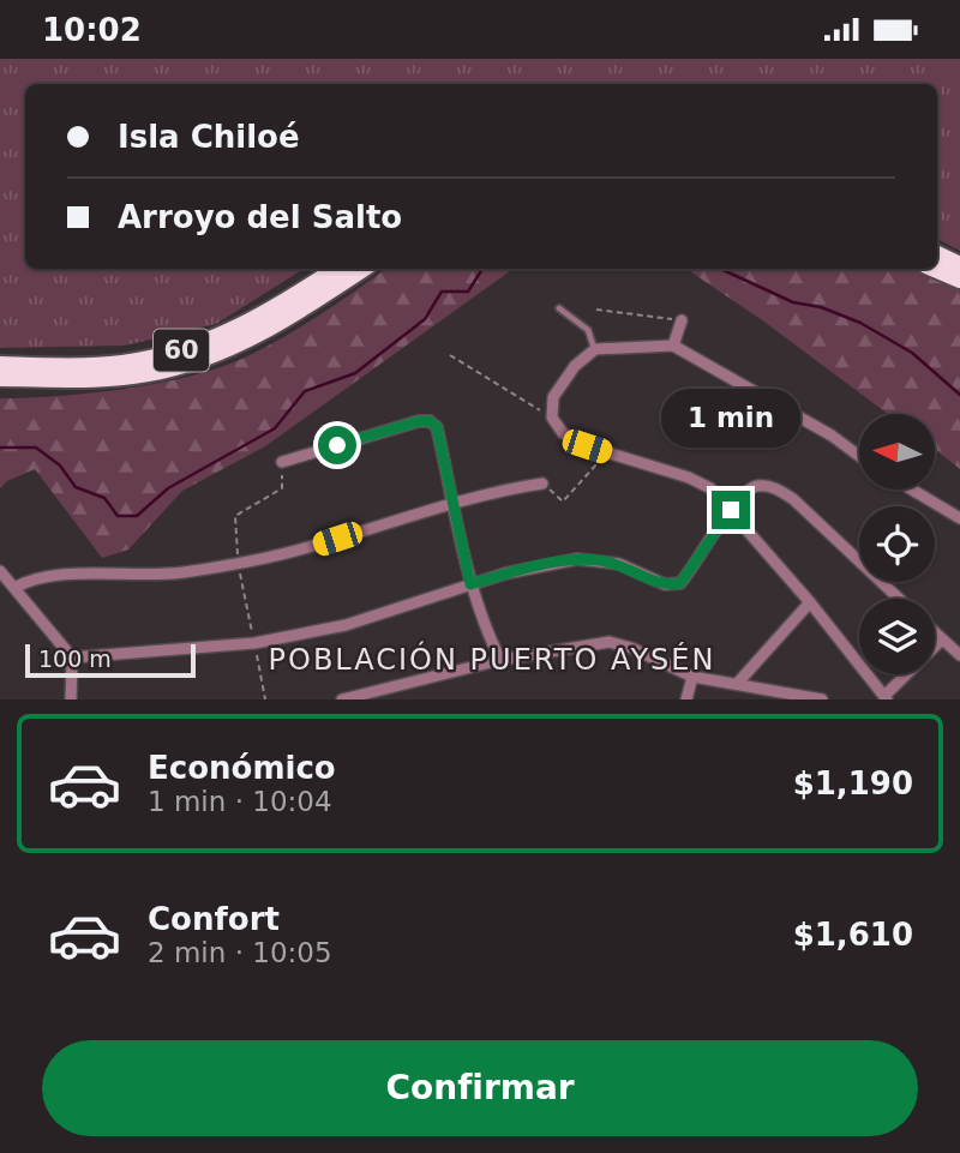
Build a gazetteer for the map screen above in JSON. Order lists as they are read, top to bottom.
{
  "streets": {
    "highway": ["60"]
  },
  "districts": ["POBLACIÓN PUERTO AYSÉN"],
  "scale_bar": "100 m",
  "north": "left",
  "page": {
    "status": "10:02",
    "banner": ["Isla Chiloé", "Arroyo del Salto"],
    "bubble": "1 min",
    "scale": "100 m",
    "list": [
      {
        "name": "Económico",
        "note": "1 min · 10:04",
        "value": "$1,190"
      },
      {
        "name": "Confort",
        "note": "2 min · 10:05",
        "value": "$1,610"
      }
    ],
    "buttons": "Confirmar"
  }
}
